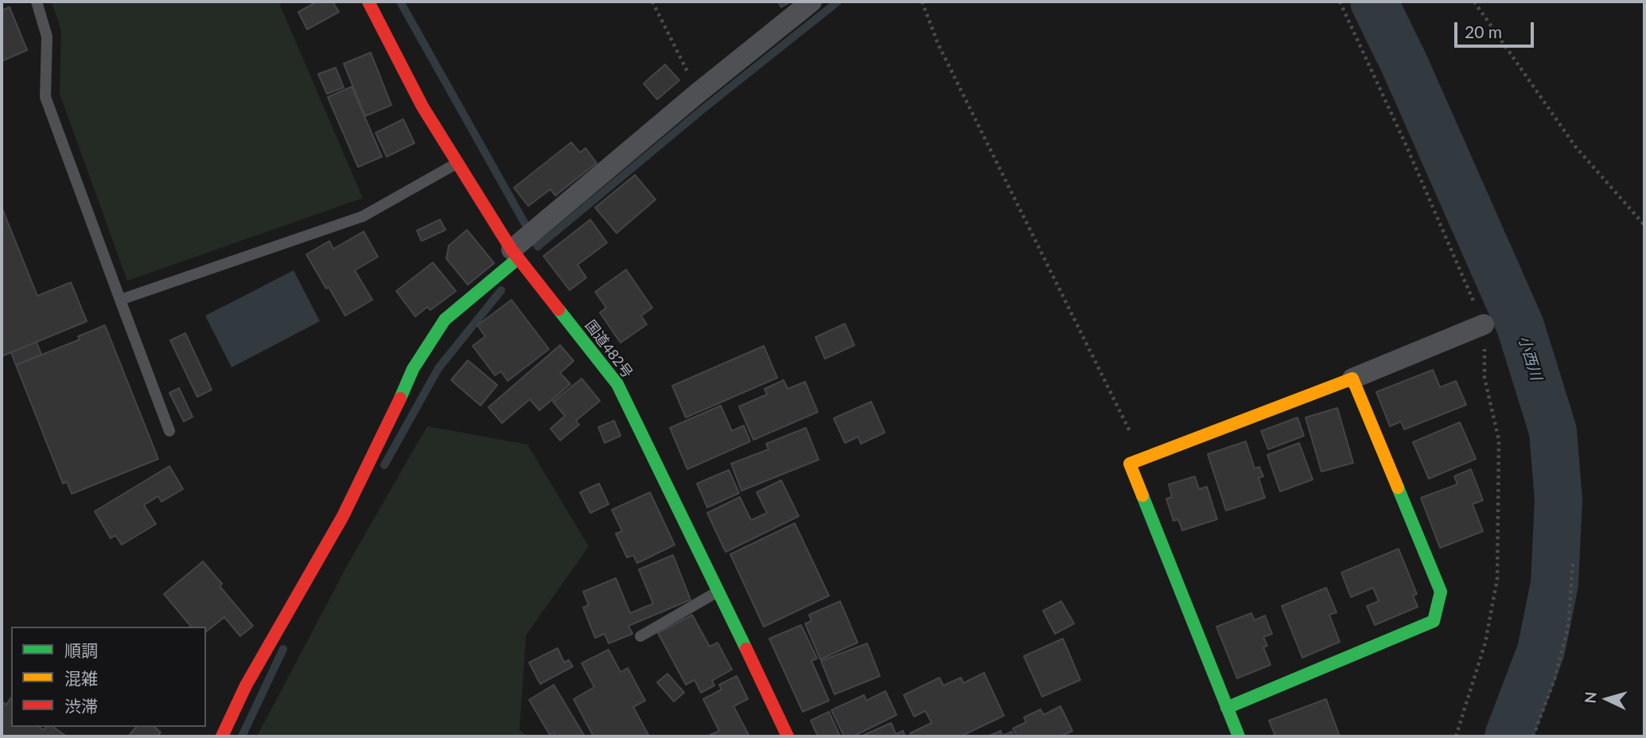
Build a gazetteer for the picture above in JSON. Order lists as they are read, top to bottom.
{
  "streets": {
    "main road": ["国道482号"]
  },
  "water": ["小西川"],
  "legend": ["順調", "混雑", "渋滞"],
  "scale_bar": "20 m",
  "north": "left"
}
